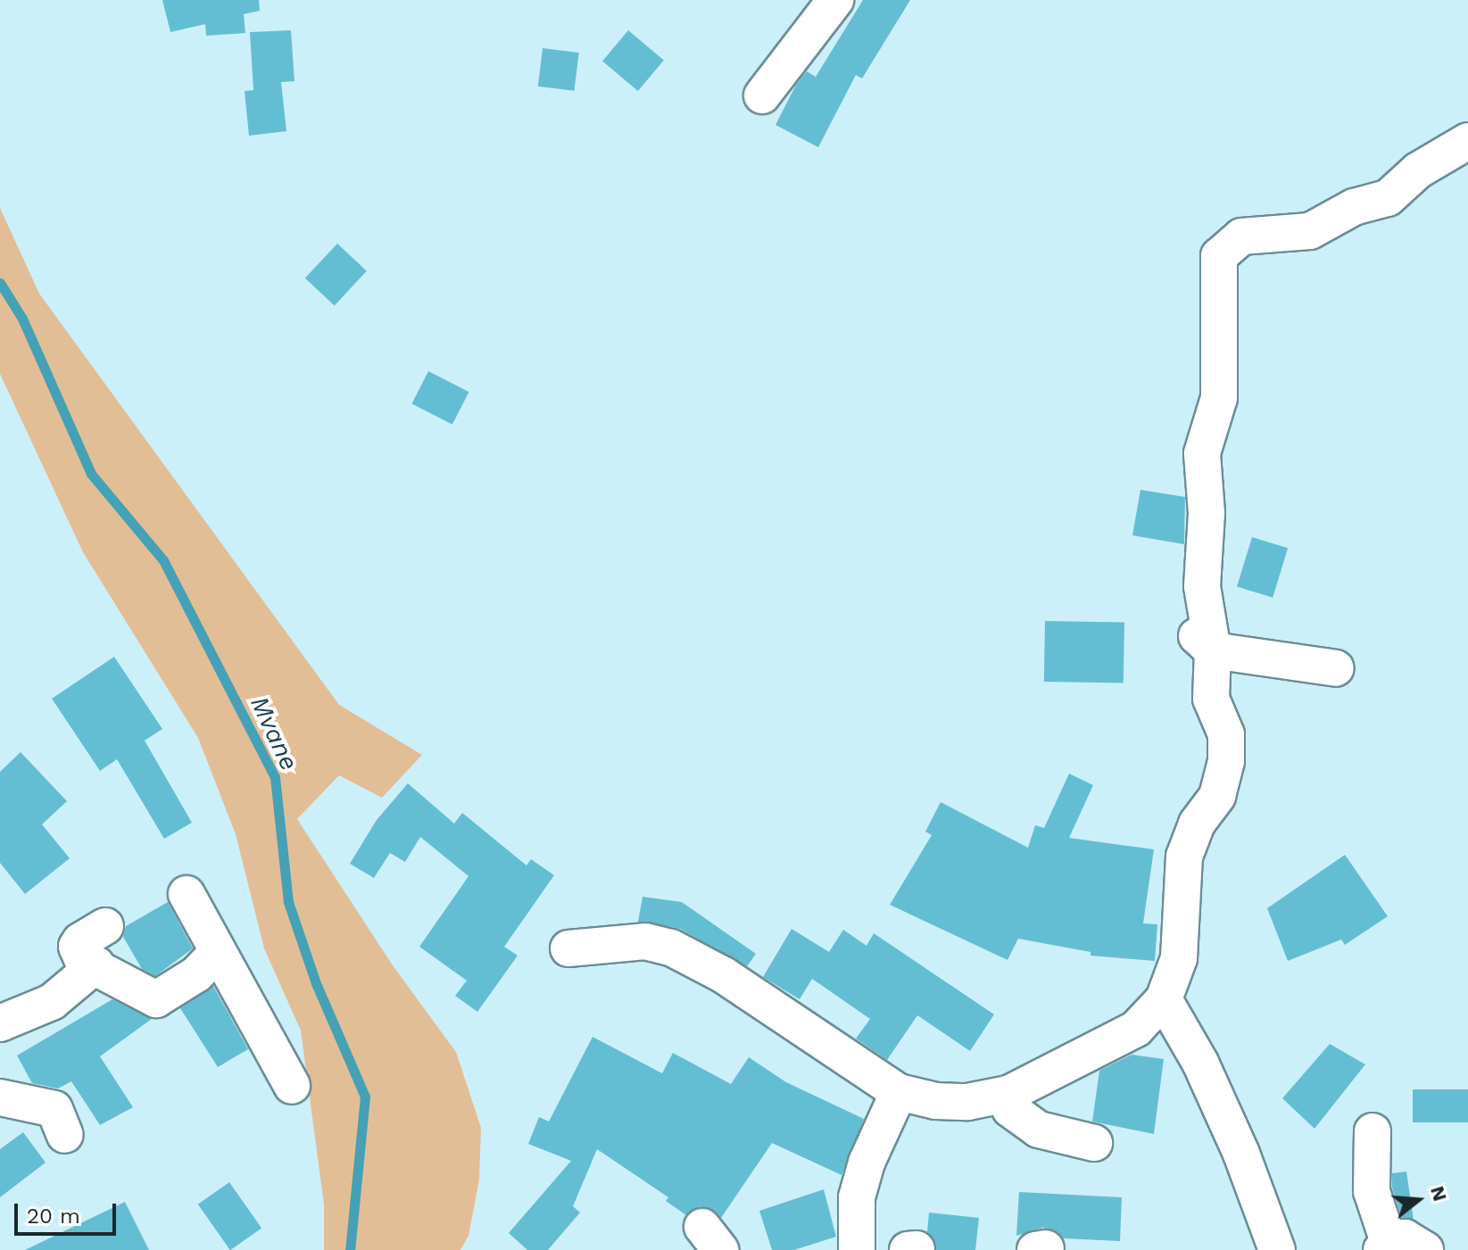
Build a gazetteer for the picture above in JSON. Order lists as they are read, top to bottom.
{
  "water": ["Mvane"],
  "scale_bar": "20 m",
  "north": "right"
}
